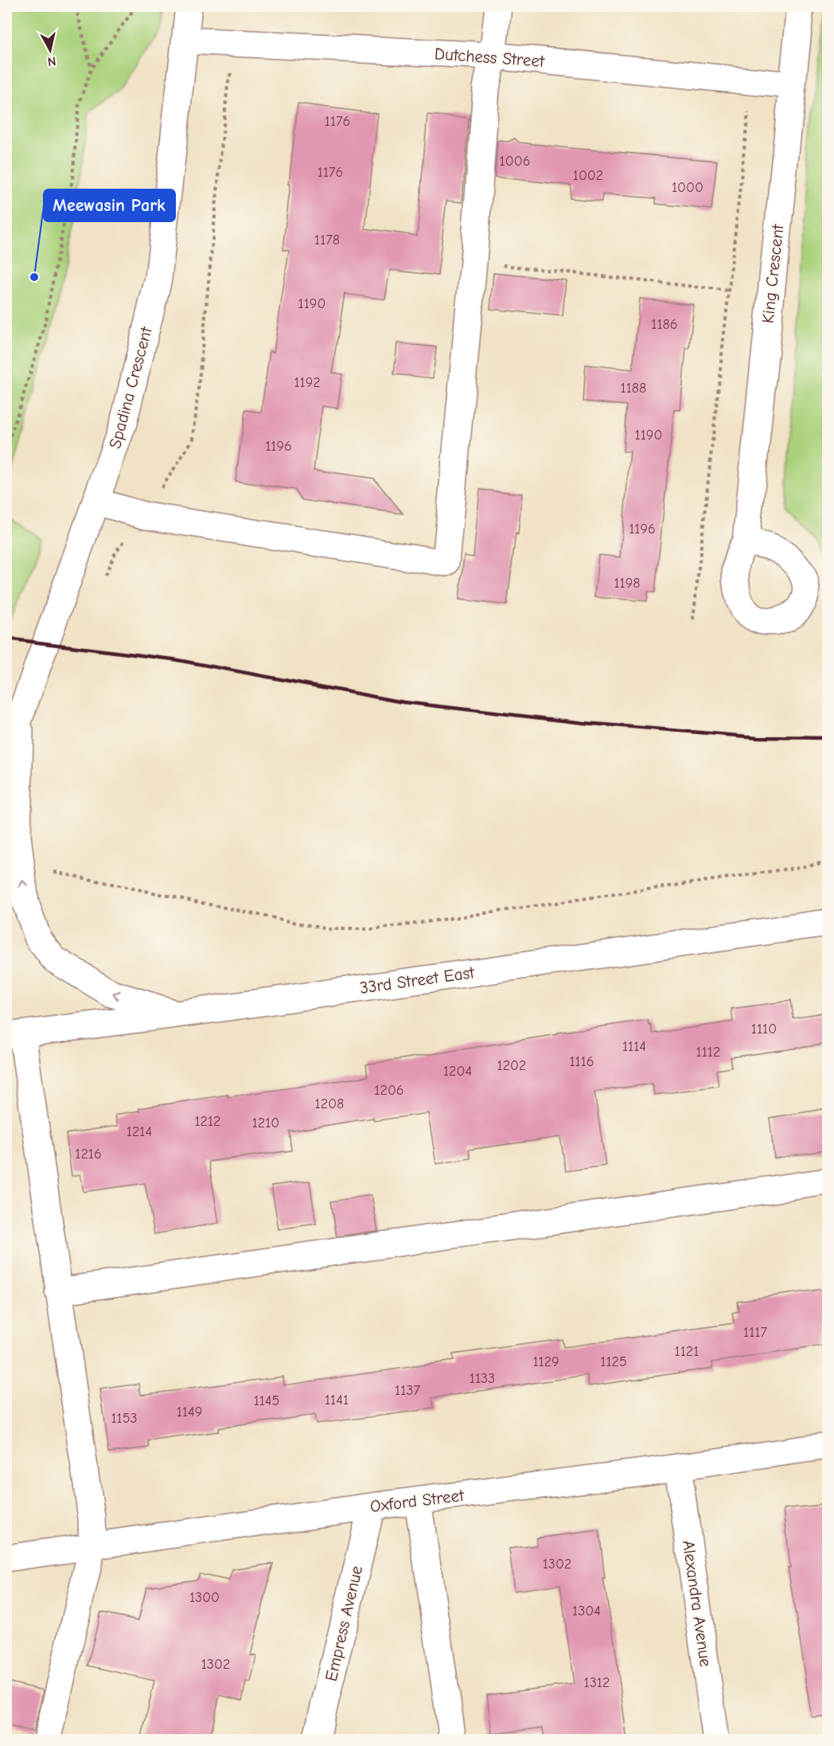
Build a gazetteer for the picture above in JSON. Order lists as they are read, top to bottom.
{
  "streets": {
    "street": [
      "Dutchess Street",
      "King Crescent",
      "Spadina Crescent",
      "33rd Street East",
      "Oxford Street",
      "Alexandra Avenue",
      "Empress Avenue"
    ]
  },
  "crossings": [
    ["Dutchess Street", "King Crescent"],
    ["Dutchess Street", "Spadina Crescent"],
    ["Oxford Street", "Alexandra Avenue"],
    ["Oxford Street", "Empress Avenue"]
  ],
  "places": ["Meewasin Park"],
  "house_numbers": [
    "1176",
    "1006",
    "1176",
    "1002",
    "1000",
    "1178",
    "1190",
    "1186",
    "1192",
    "1188",
    "1190",
    "1196",
    "1196",
    "1198",
    "1110",
    "1114",
    "1112",
    "1116",
    "1202",
    "1204",
    "1206",
    "1208",
    "1212",
    "1210",
    "1214",
    "1216",
    "1117",
    "1121",
    "1129",
    "1125",
    "1133",
    "1137",
    "1141",
    "1145",
    "1149",
    "1153",
    "1302",
    "1300",
    "1304",
    "1302",
    "1312"
  ],
  "north": "bottom"
}
